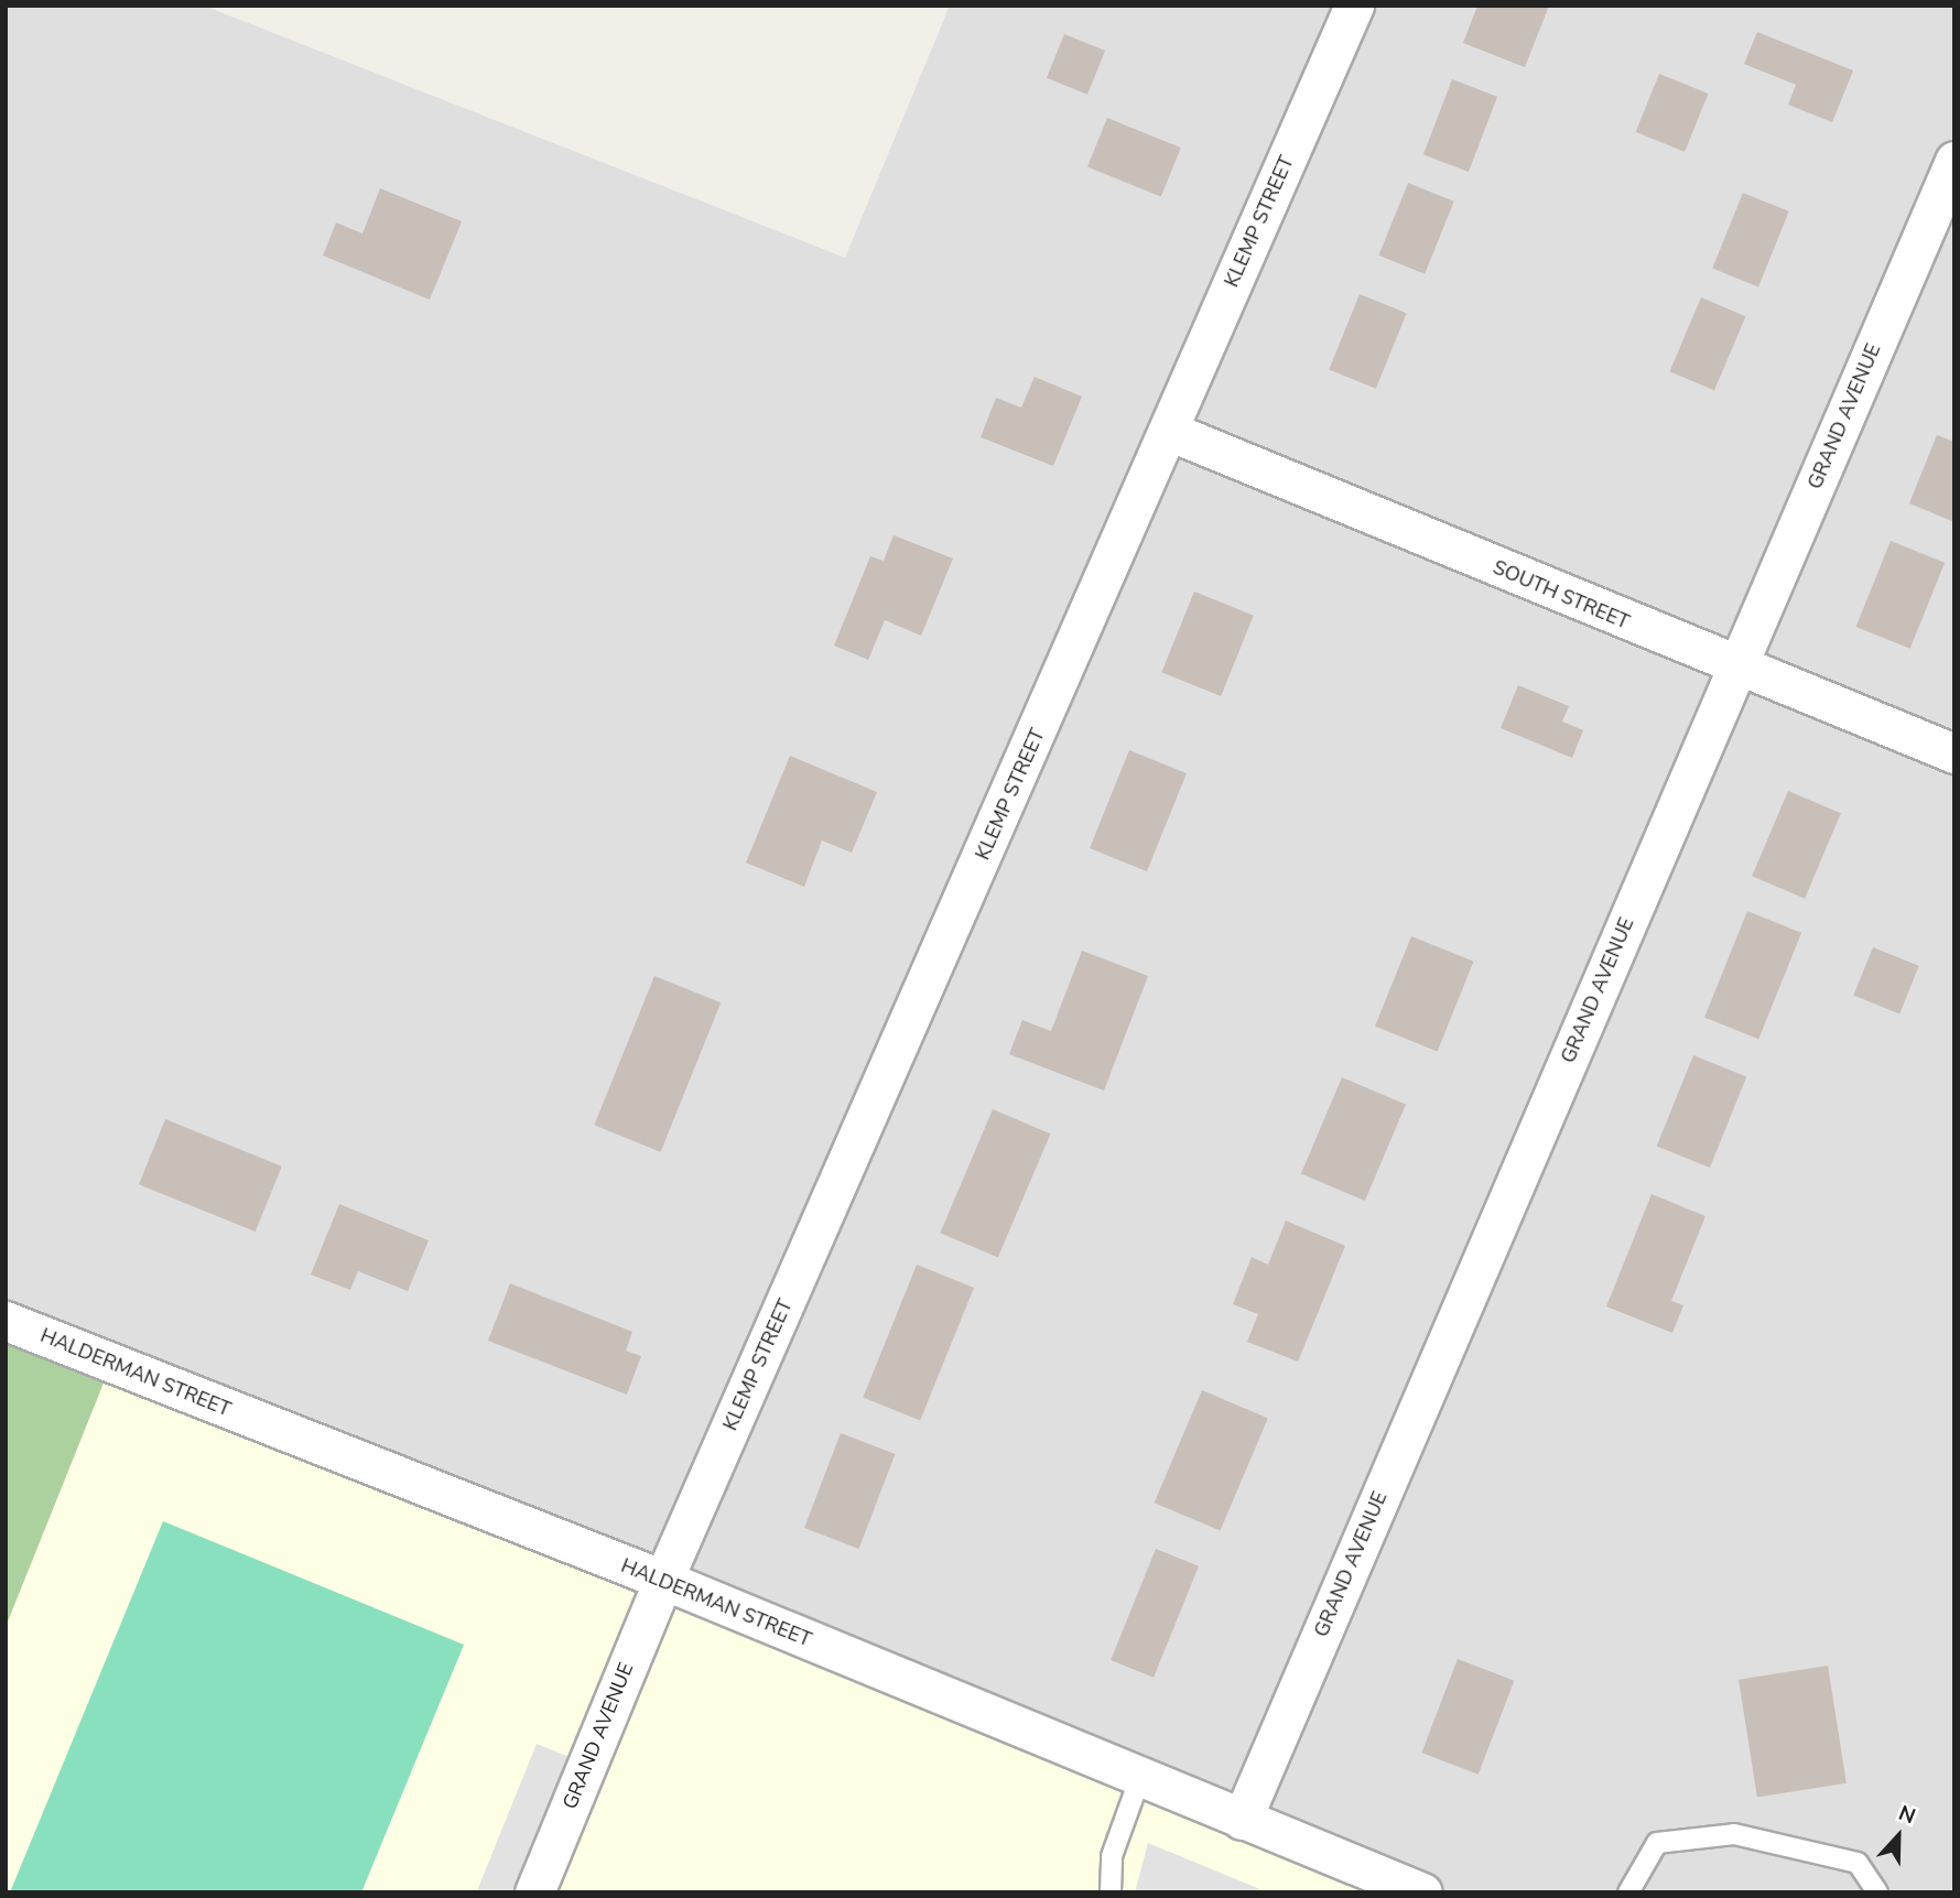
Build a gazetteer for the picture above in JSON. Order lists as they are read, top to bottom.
{
  "streets": {
    "street": [
      "KLEMP STREET",
      "GRAND AVENUE",
      "SOUTH STREET",
      "HALDERMAN STREET"
    ]
  },
  "crossings": [
    ["KLEMP STREET", "GRAND AVENUE"],
    ["KLEMP STREET", "SOUTH STREET"],
    ["KLEMP STREET", "HALDERMAN STREET"],
    ["GRAND AVENUE", "SOUTH STREET"],
    ["GRAND AVENUE", "HALDERMAN STREET"]
  ],
  "north": "top"
}
